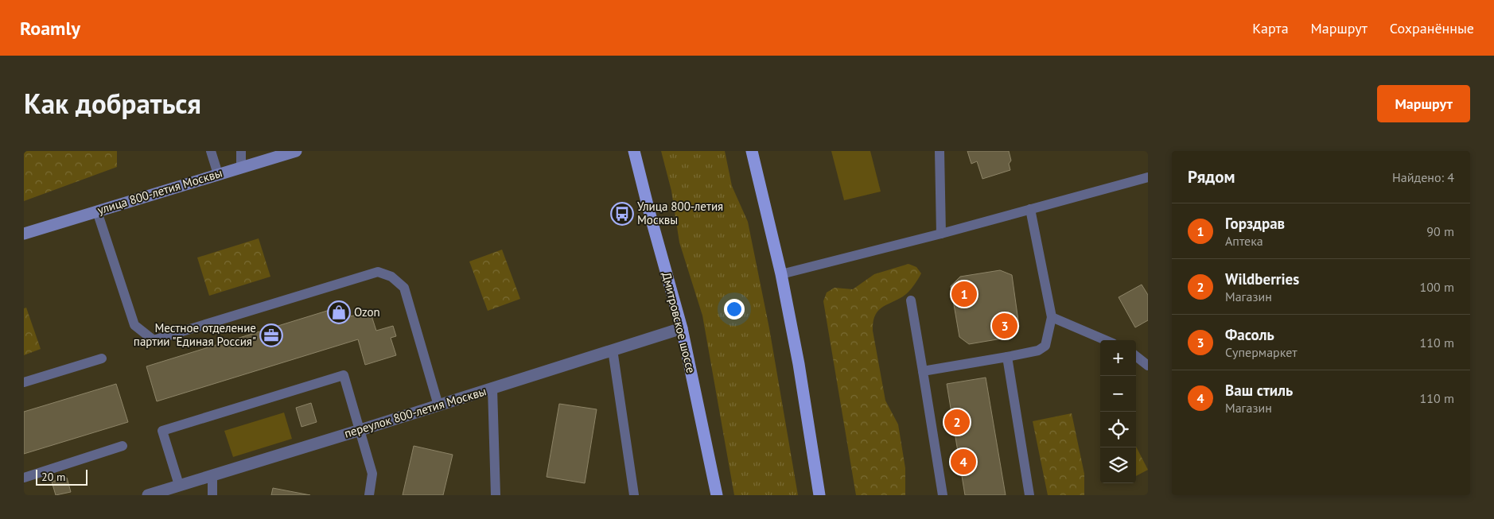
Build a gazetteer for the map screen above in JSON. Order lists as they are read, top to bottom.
{
  "streets": {
    "main road": ["улица 800-летия Москвы", "Дмитровское шоссе"],
    "street": ["переулок 800-летия Москвы"]
  },
  "crossings": [
    ["Дмитровское шоссе", "переулок 800-летия Москвы"]
  ],
  "places": {
    "bus stop": ["Улица 800-летия Москвы"],
    "shop": ["Ozon"],
    "office": ["Местное отделение партии \"Единая Россия\""]
  },
  "scale_bar": "20 m",
  "page": {
    "header": "Roamly",
    "nav": ["Карта", "Маршрут", "Сохранённые"],
    "title": "Как добраться",
    "buttons": "Маршрут",
    "heading": ["Рядом", "Найдено: 4"],
    "list": [
      {
        "mark": "1",
        "name": "Горздрав",
        "note": "Аптека",
        "value": "90 m"
      },
      {
        "mark": "2",
        "name": "Wildberries",
        "note": "Магазин",
        "value": "100 m"
      },
      {
        "mark": "3",
        "name": "Фасоль",
        "note": "Супермаркет",
        "value": "110 m"
      },
      {
        "mark": "4",
        "name": "Ваш стиль",
        "note": "Магазин",
        "value": "110 m"
      }
    ],
    "pins": [
      "1",
      "3",
      "2",
      "4"
    ],
    "map_buttons": ["+", "−"],
    "scale": "20 m"
  }
}
